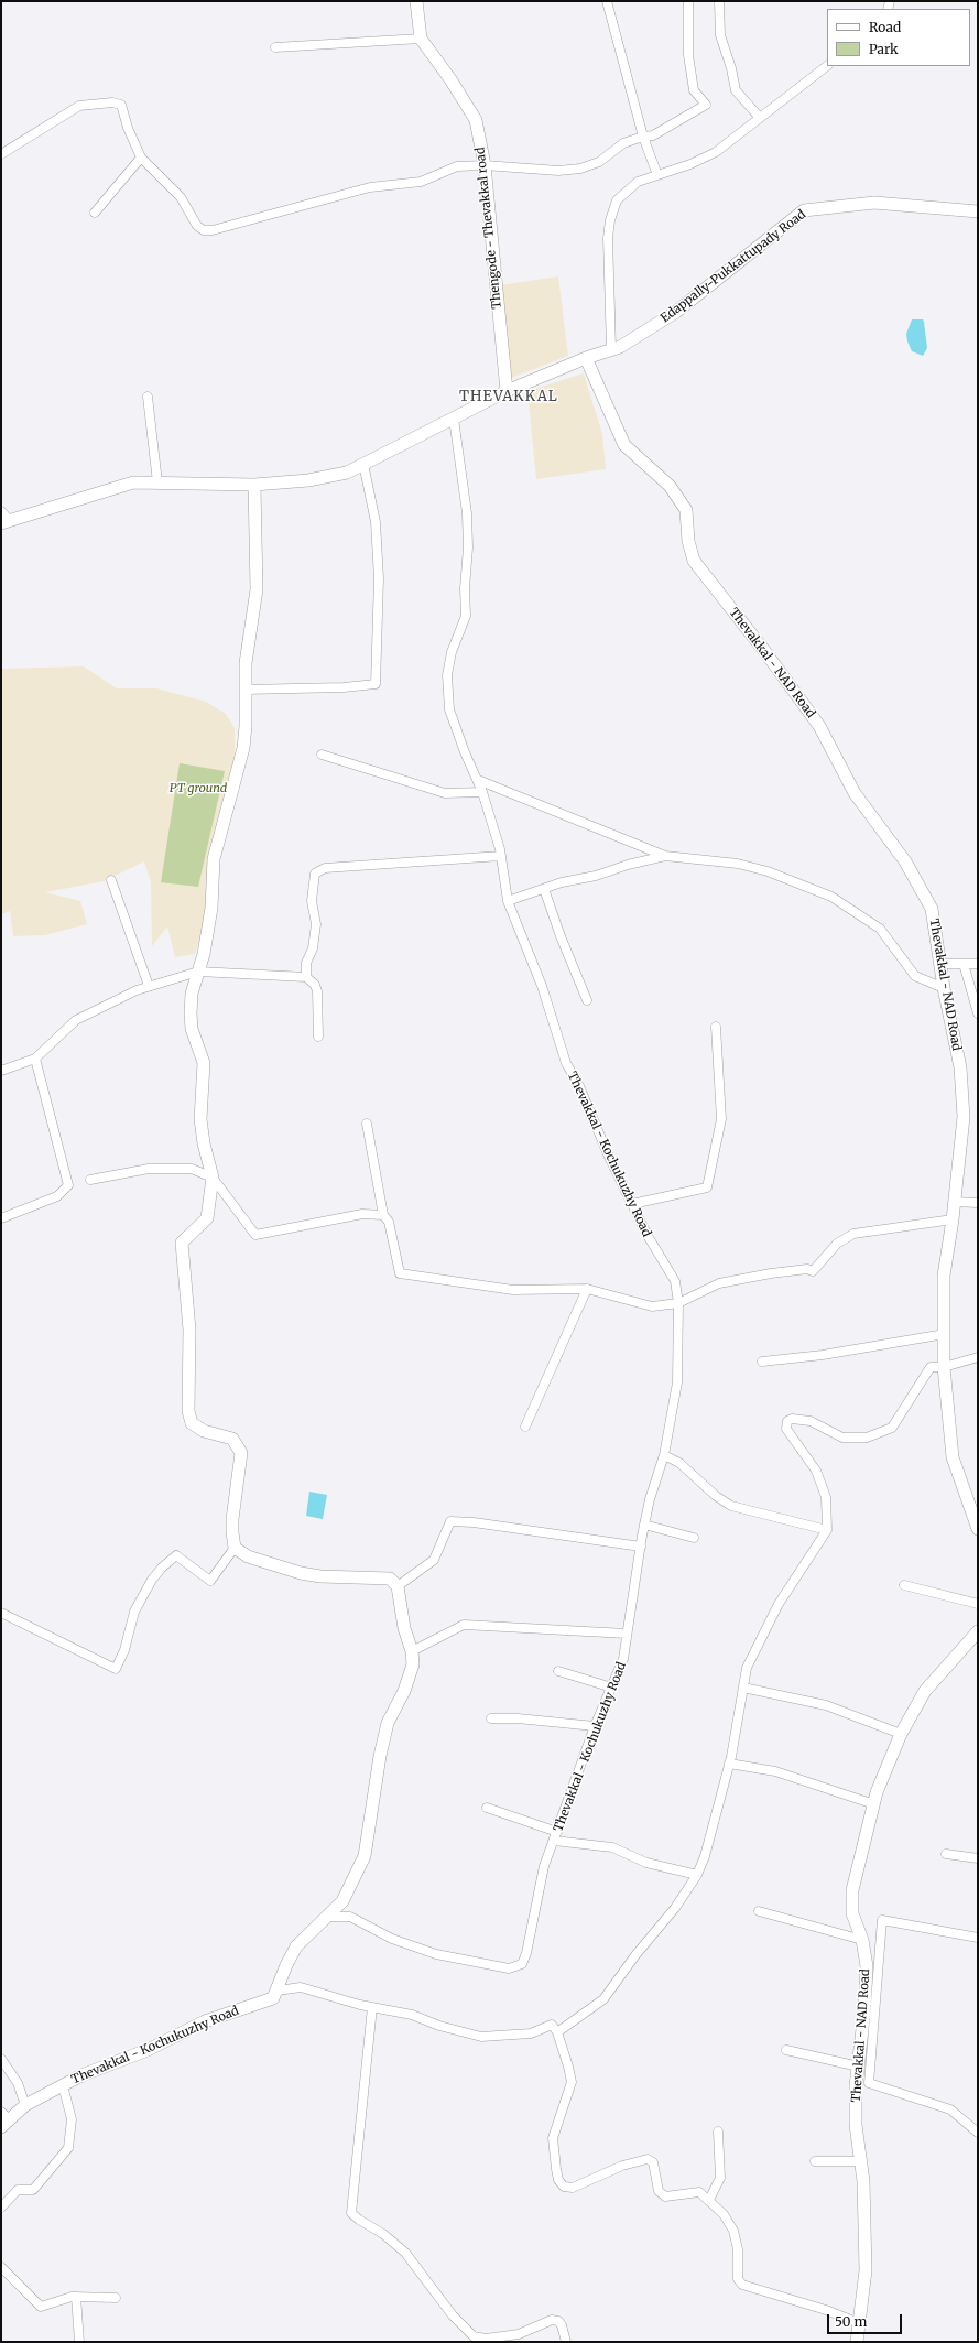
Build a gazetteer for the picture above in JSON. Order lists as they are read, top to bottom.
{
  "streets": {
    "main road": [
      "Thengode - Thevakkal road",
      "Edappally-Pukkattupady Road",
      "Thevakkal - NAD Road",
      "Thevakkal - Kochukuzhy Road"
    ]
  },
  "crossings": [
    ["Thengode - Thevakkal road", "Edappally-Pukkattupady Road"],
    ["Edappally-Pukkattupady Road", "Thevakkal - NAD Road"],
    ["Edappally-Pukkattupady Road", "Thevakkal - Kochukuzhy Road"]
  ],
  "districts": ["THEVAKKAL"],
  "parks": ["PT ground"],
  "legend": ["Road", "Park"],
  "scale_bar": "50 m"
}
